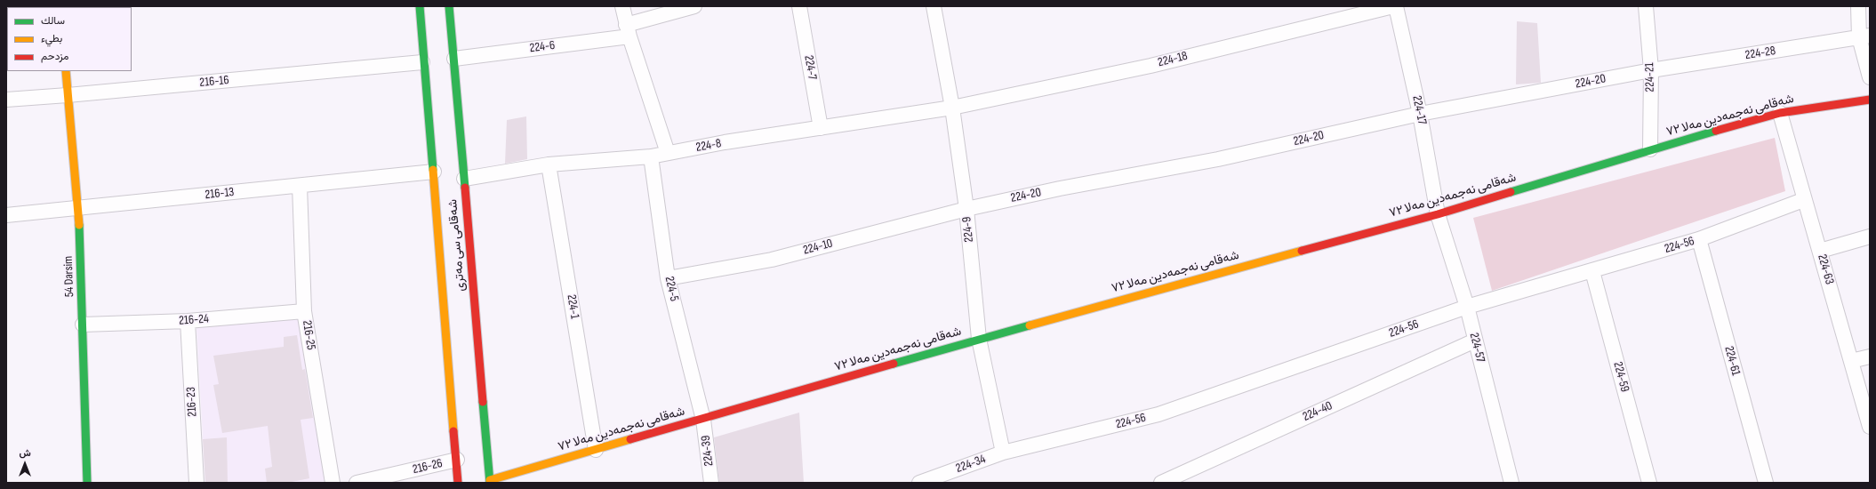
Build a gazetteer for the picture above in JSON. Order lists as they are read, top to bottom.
{
  "streets": {
    "main road": ["شەقامی نەجمەدین مەلا ٧٢", "شەقامی سی مەتری", "54 Darsim"],
    "street": [
      "224-6",
      "224-28",
      "224-18",
      "224-7",
      "224-21",
      "216-16",
      "224-20",
      "224-17",
      "224-8",
      "216-13",
      "224-9",
      "224-56",
      "224-10",
      "224-63",
      "224-5",
      "224-1",
      "216-24",
      "216-25",
      "224-57",
      "224-61",
      "224-59",
      "216-23",
      "224-40",
      "224-39",
      "224-34",
      "216-26"
    ]
  },
  "crossings": [
    ["224-6", "شەقامی سی مەتری"],
    ["224-28", "224-21"],
    ["224-28", "224-20"],
    ["224-18", "224-8"],
    ["224-18", "224-9"],
    ["224-7", "224-8"],
    ["224-21", "224-20"],
    ["224-21", "شەقامی نەجمەدین مەلا ٧٢"],
    ["216-16", "شەقامی سی مەتری"],
    ["216-16", "54 Darsim"],
    ["224-20", "224-17"],
    ["224-20", "224-9"],
    ["224-20", "224-10"],
    ["224-17", "شەقامی نەجمەدین مەلا ٧٢"],
    ["224-17", "224-57"],
    ["شەقامی نەجمەدین مەلا ٧٢", "224-9"],
    ["شەقامی نەجمەدین مەلا ٧٢", "شەقامی سی مەتری"],
    ["شەقامی نەجمەدین مەلا ٧٢", "224-63"],
    ["شەقامی نەجمەدین مەلا ٧٢", "224-5"],
    ["شەقامی نەجمەدین مەلا ٧٢", "224-1"],
    ["شەقامی نەجمەدین مەلا ٧٢", "224-57"],
    ["شەقامی نەجمەدین مەلا ٧٢", "224-39"],
    ["224-8", "224-9"],
    ["224-8", "شەقامی سی مەتری"],
    ["224-8", "224-5"],
    ["224-8", "224-1"],
    ["216-13", "شەقامی سی مەتری"],
    ["216-13", "54 Darsim"],
    ["216-13", "216-25"],
    ["224-9", "224-56"],
    ["224-9", "224-10"],
    ["224-9", "224-34"],
    ["شەقامی سی مەتری", "216-26"],
    ["224-56", "224-63"],
    ["224-56", "224-57"],
    ["224-56", "224-61"],
    ["224-56", "224-59"],
    ["224-56", "224-34"],
    ["224-10", "224-5"],
    ["54 Darsim", "216-24"],
    ["224-5", "224-39"],
    ["216-24", "216-25"],
    ["216-24", "216-23"],
    ["224-57", "224-40"]
  ],
  "legend": ["سالك", "بطيء", "مزدحم"],
  "north": "top"
}
